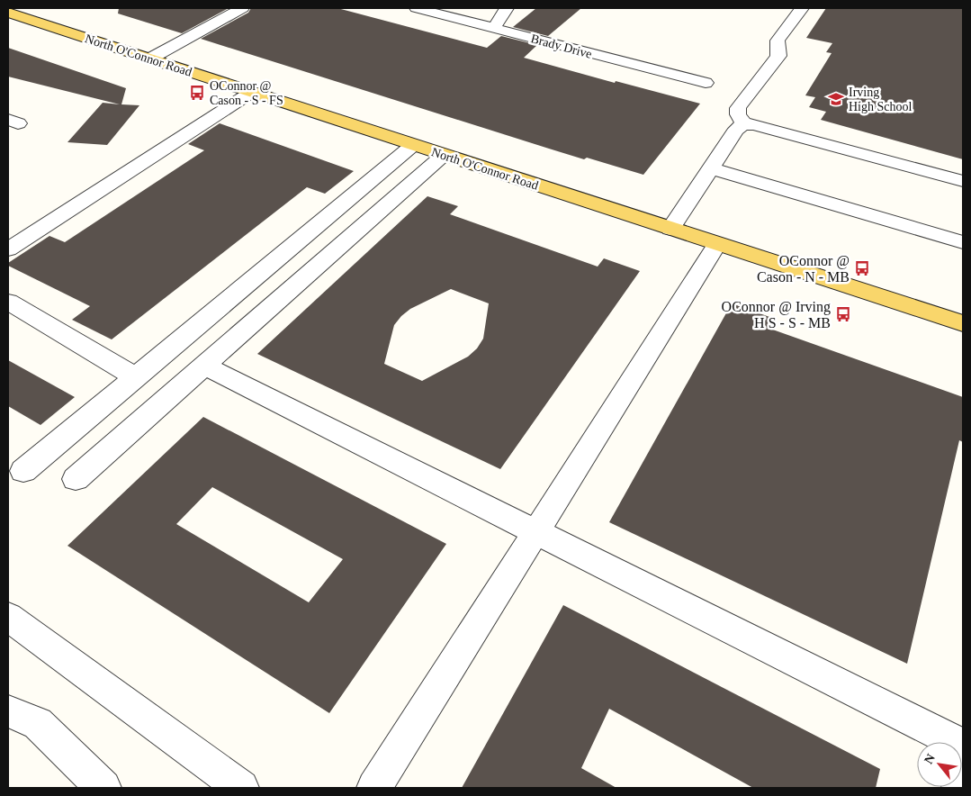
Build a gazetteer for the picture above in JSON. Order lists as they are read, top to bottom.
{
  "streets": {
    "main road": ["North O'Connor Road"],
    "street": ["Brady Drive"]
  },
  "places": {
    "bus stop": ["OConnor @ Cason - S - FS", "OConnor @ Cason - N - MB", "OConnor @ Irving H S - S - MB"],
    "school or university": ["Irving High School"]
  },
  "north": "top left"
}
